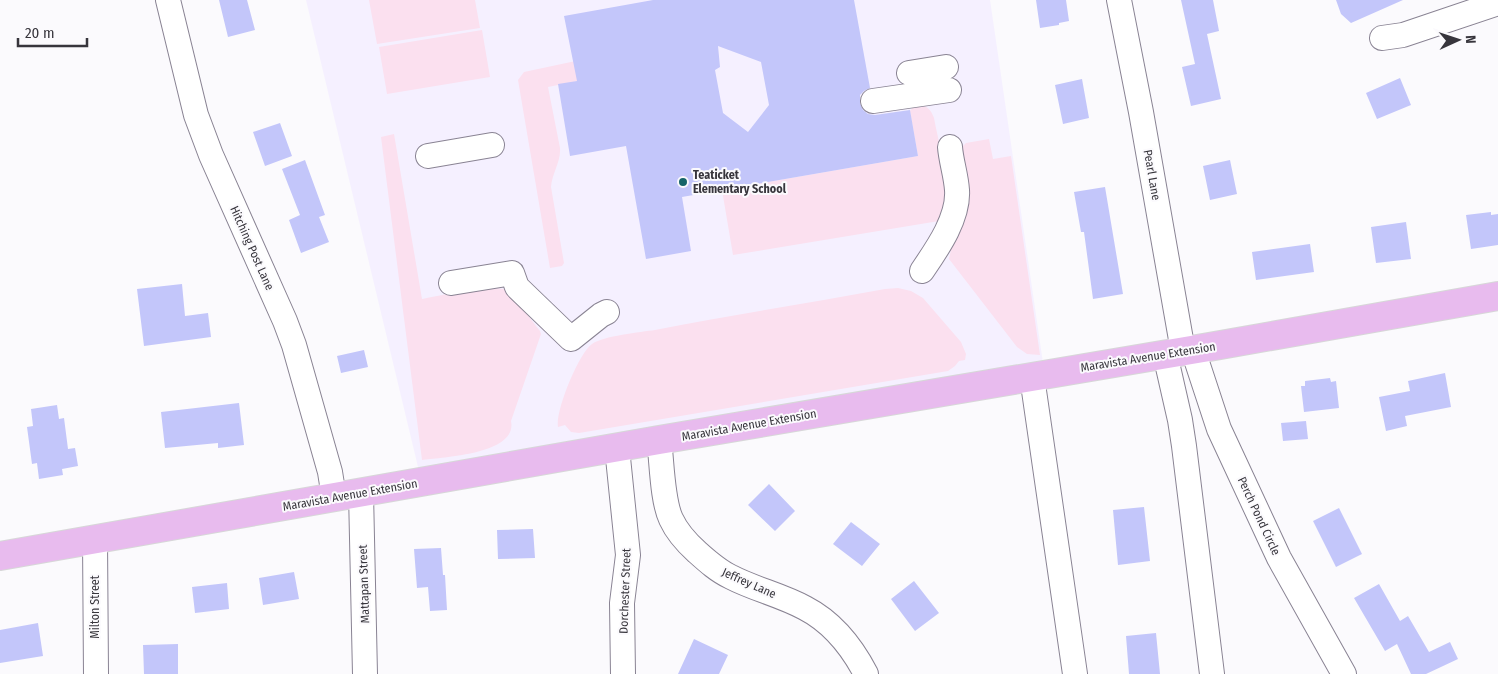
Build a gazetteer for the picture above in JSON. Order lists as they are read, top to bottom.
{
  "streets": {
    "main road": ["Maravista Avenue Extension"],
    "street": [
      "Pearl Lane",
      "Hitching Post Lane",
      "Perch Pond Circle",
      "Jeffrey Lane",
      "Mattapan Street",
      "Dorchester Street",
      "Milton Street"
    ]
  },
  "crossings": [
    ["Pearl Lane", "Maravista Avenue Extension"],
    ["Pearl Lane", "Perch Pond Circle"],
    ["Hitching Post Lane", "Maravista Avenue Extension"],
    ["Maravista Avenue Extension", "Perch Pond Circle"],
    ["Maravista Avenue Extension", "Jeffrey Lane"],
    ["Maravista Avenue Extension", "Mattapan Street"],
    ["Maravista Avenue Extension", "Dorchester Street"],
    ["Maravista Avenue Extension", "Milton Street"]
  ],
  "places": ["Teaticket Elementary School"],
  "scale_bar": "20 m",
  "north": "right"
}
